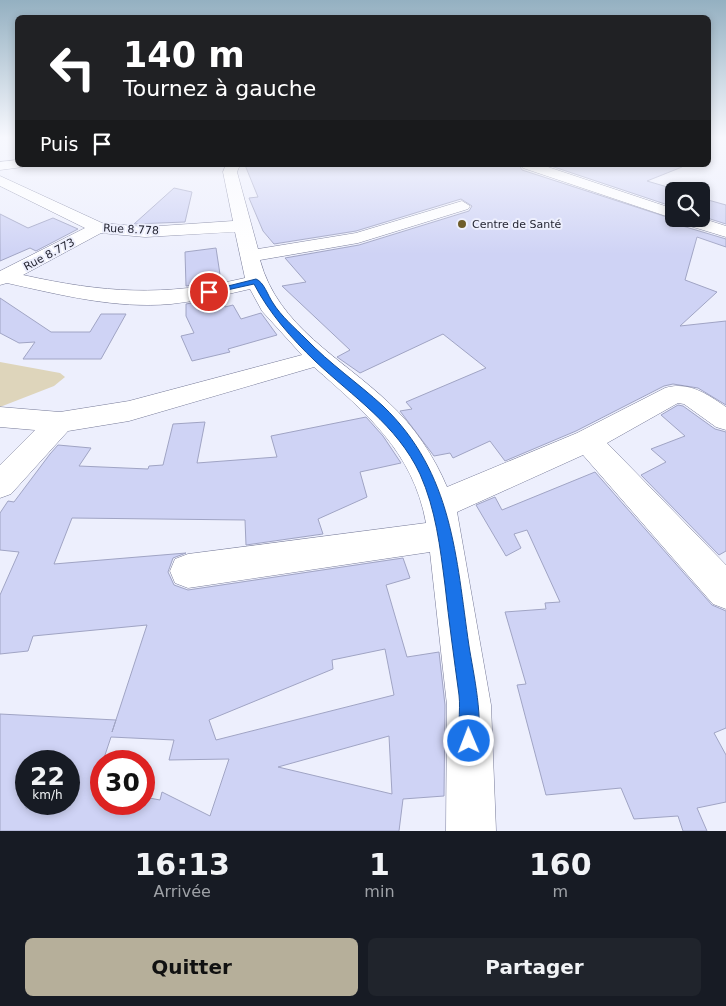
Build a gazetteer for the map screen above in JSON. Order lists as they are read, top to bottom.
{
  "streets": {
    "street": ["Rue 8.778", "Rue 8.773"]
  },
  "crossings": [
    ["Rue 8.778", "Rue 8.773"]
  ],
  "places": ["Centre de Santé"],
  "page": {
    "turn": ["140 m", "Tournez à gauche"],
    "then": "Puis",
    "speed": "22 km/h",
    "limit": "30",
    "eta": [
      "16:13",
      "Arrivée",
      "1",
      "min",
      "160",
      "m"
    ],
    "buttons": ["Quitter", "Partager"]
  }
}
